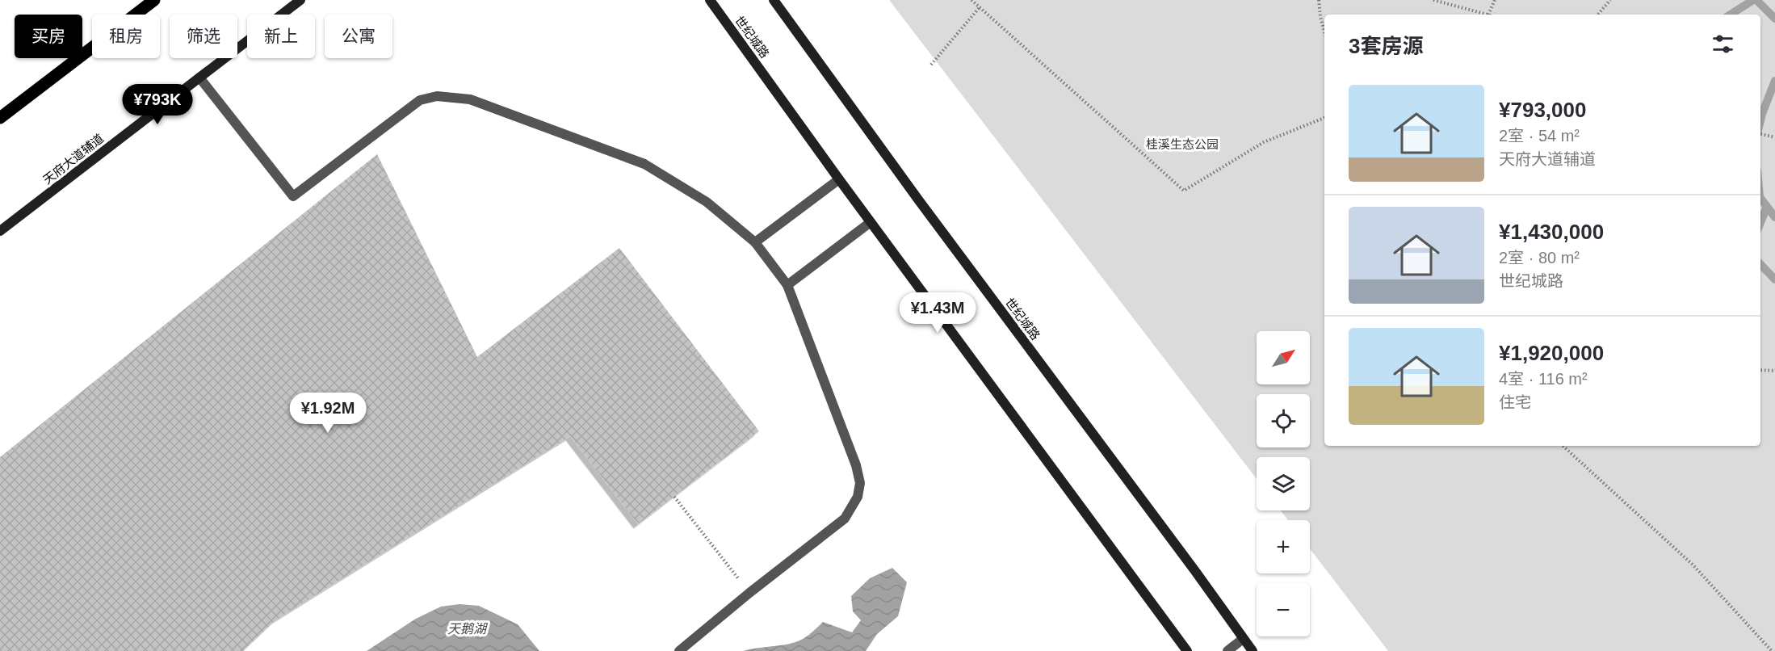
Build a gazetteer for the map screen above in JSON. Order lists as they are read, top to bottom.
{
  "streets": {
    "main road": ["世纪城路", "天府大道辅道"]
  },
  "water": ["天鹅湖"],
  "parks": ["桂溪生态公园"],
  "north": "top right",
  "page": {
    "chip": [
      "买房",
      "租房",
      "筛选",
      "新上",
      "公寓"
    ],
    "heading": "3套房源",
    "list": [
      {
        "name": "¥793,000",
        "note": "2室 · 54 m² · 天府大道辅道"
      },
      {
        "name": "¥1,430,000",
        "note": "2室 · 80 m² · 世纪城路"
      },
      {
        "name": "¥1,920,000",
        "note": "4室 · 116 m² · 住宅"
      }
    ],
    "price": ["¥793K", "¥1.43M", "¥1.92M"],
    "map_buttons": ["+", "−"]
  }
}
